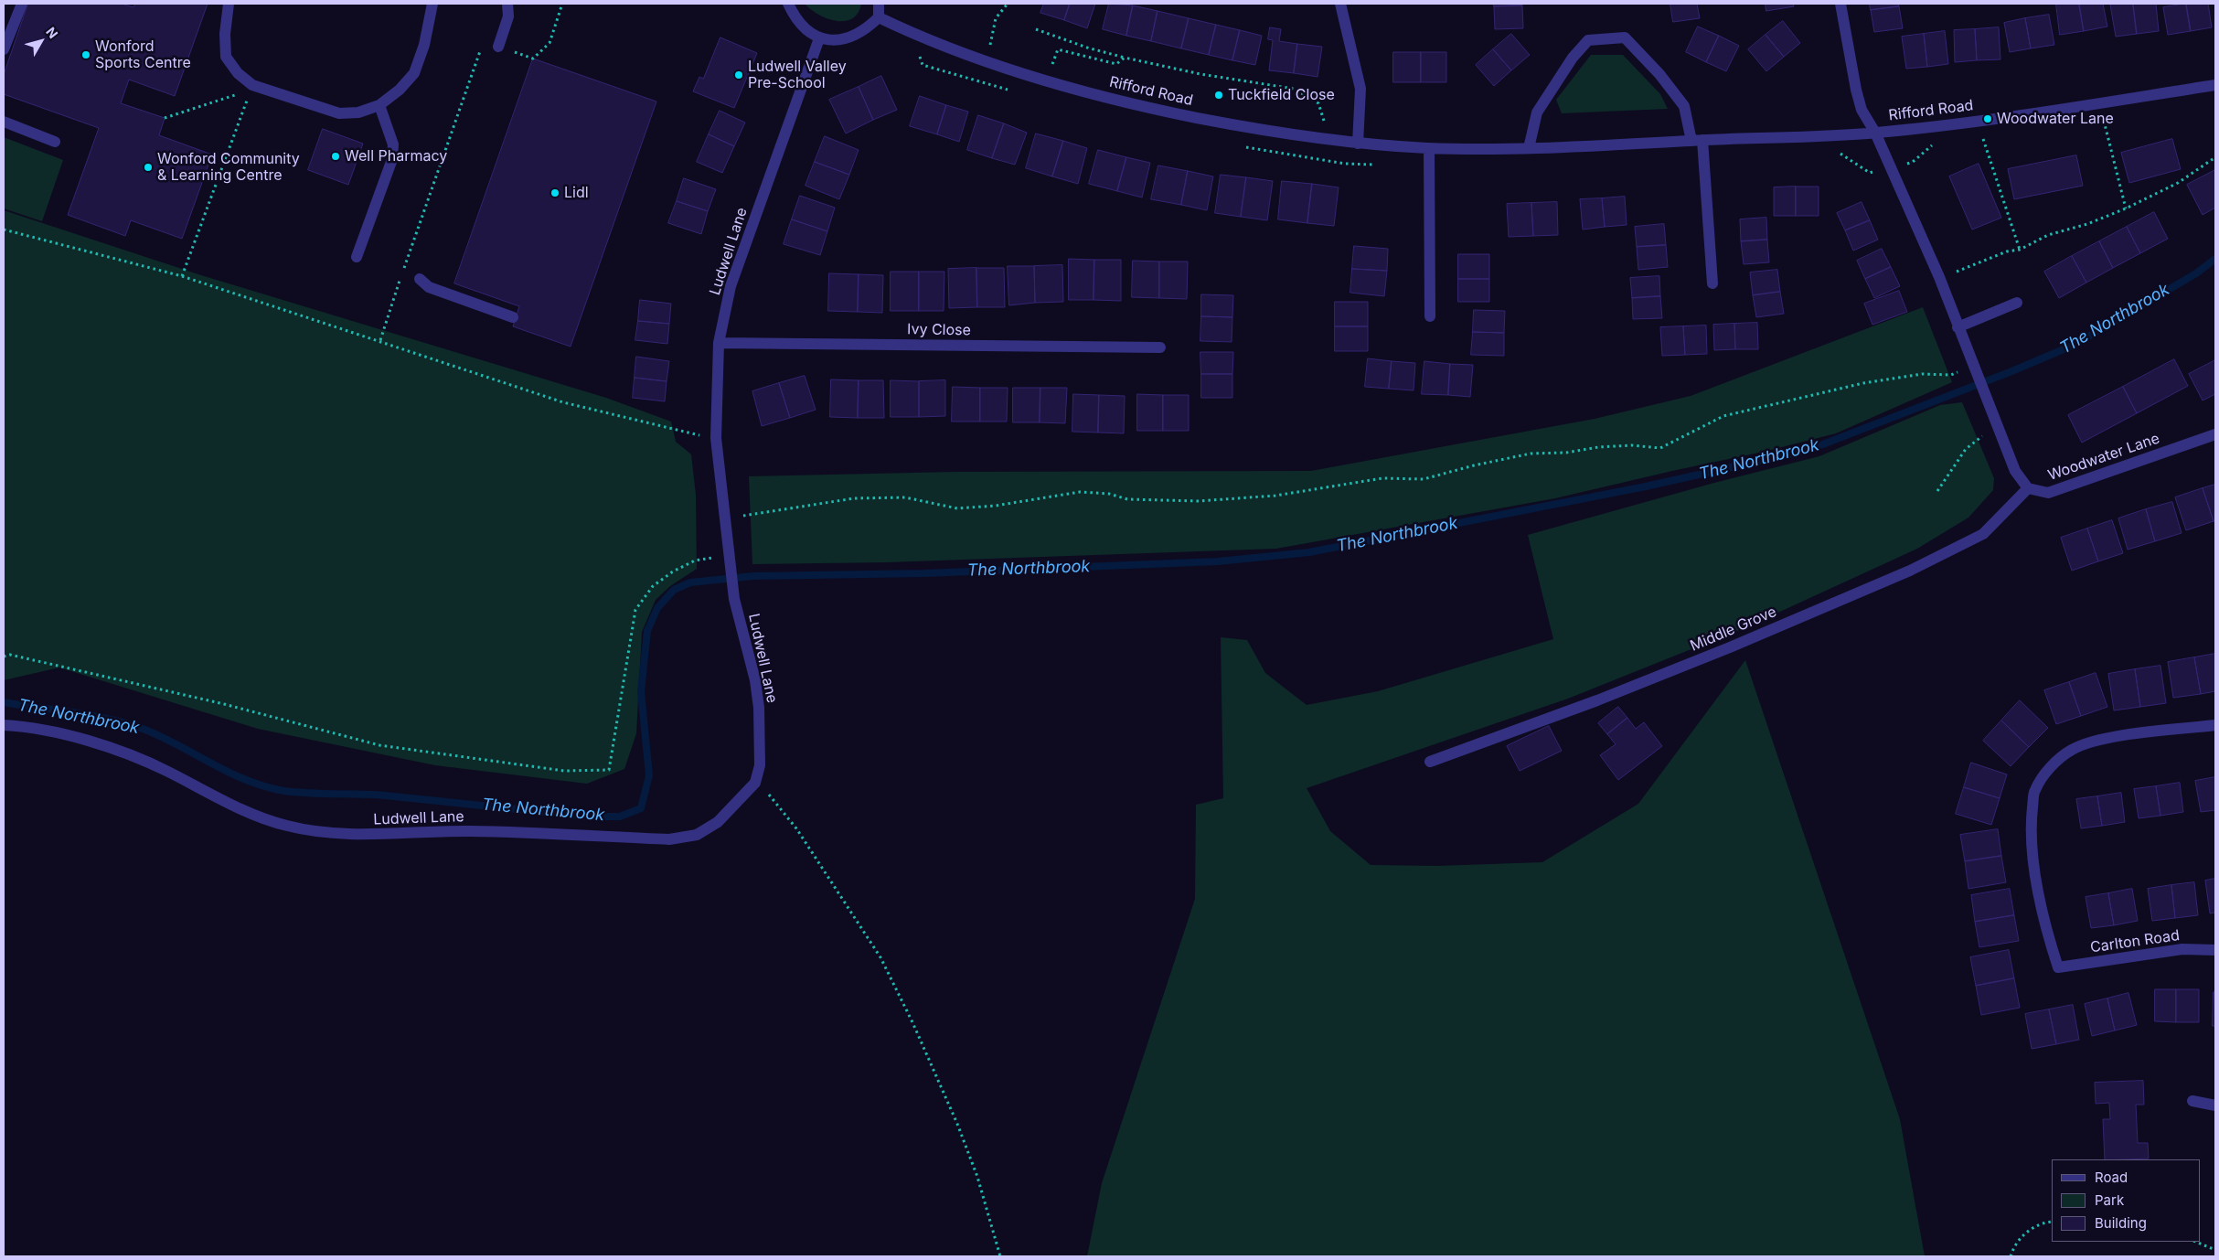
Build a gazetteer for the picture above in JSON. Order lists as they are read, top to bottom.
{
  "streets": {
    "street": [
      "Rifford Road",
      "Ludwell Lane",
      "Ivy Close",
      "Woodwater Lane",
      "Middle Grove",
      "Carlton Road"
    ]
  },
  "crossings": [
    ["Ludwell Lane", "Ivy Close"],
    ["Woodwater Lane", "Middle Grove"]
  ],
  "water": ["The Northbrook"],
  "places": [
    "Wonford Sports Centre",
    "Ludwell Valley Pre-School",
    "Tuckfield Close",
    "Woodwater Lane",
    "Well Pharmacy",
    "Wonford Community & Learning Centre",
    "Lidl"
  ],
  "legend": ["Road", "Park", "Building"],
  "north": "top right"
}
